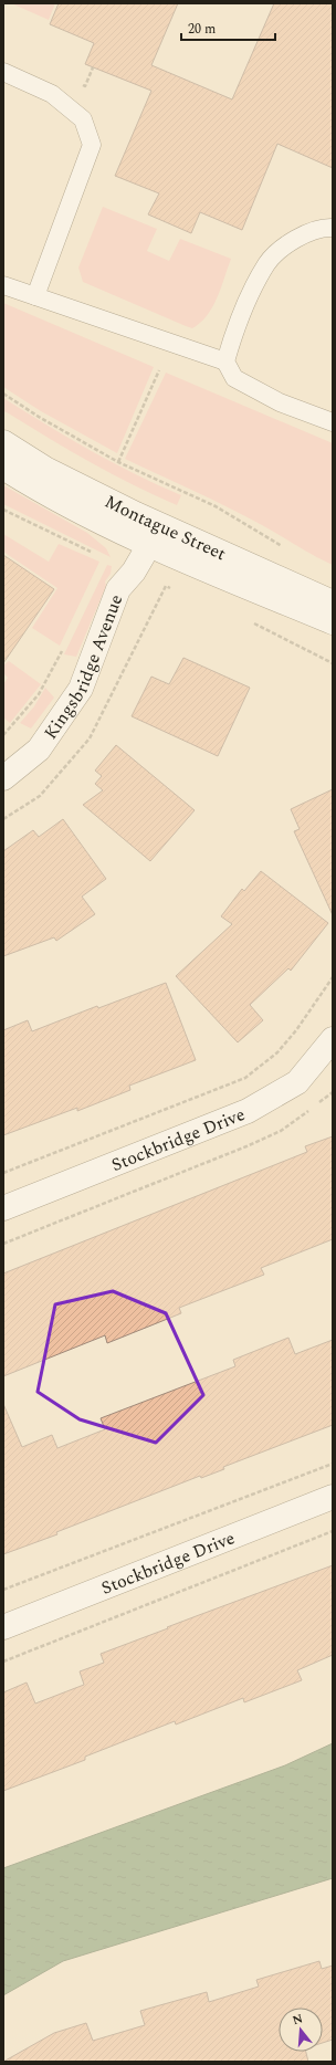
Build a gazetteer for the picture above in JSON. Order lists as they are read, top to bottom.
{
  "streets": {
    "street": ["Montague Street", "Kingsbridge Avenue", "Stockbridge Drive"]
  },
  "crossings": [
    ["Montague Street", "Kingsbridge Avenue"]
  ],
  "scale_bar": "20 m",
  "north": "top"
}
